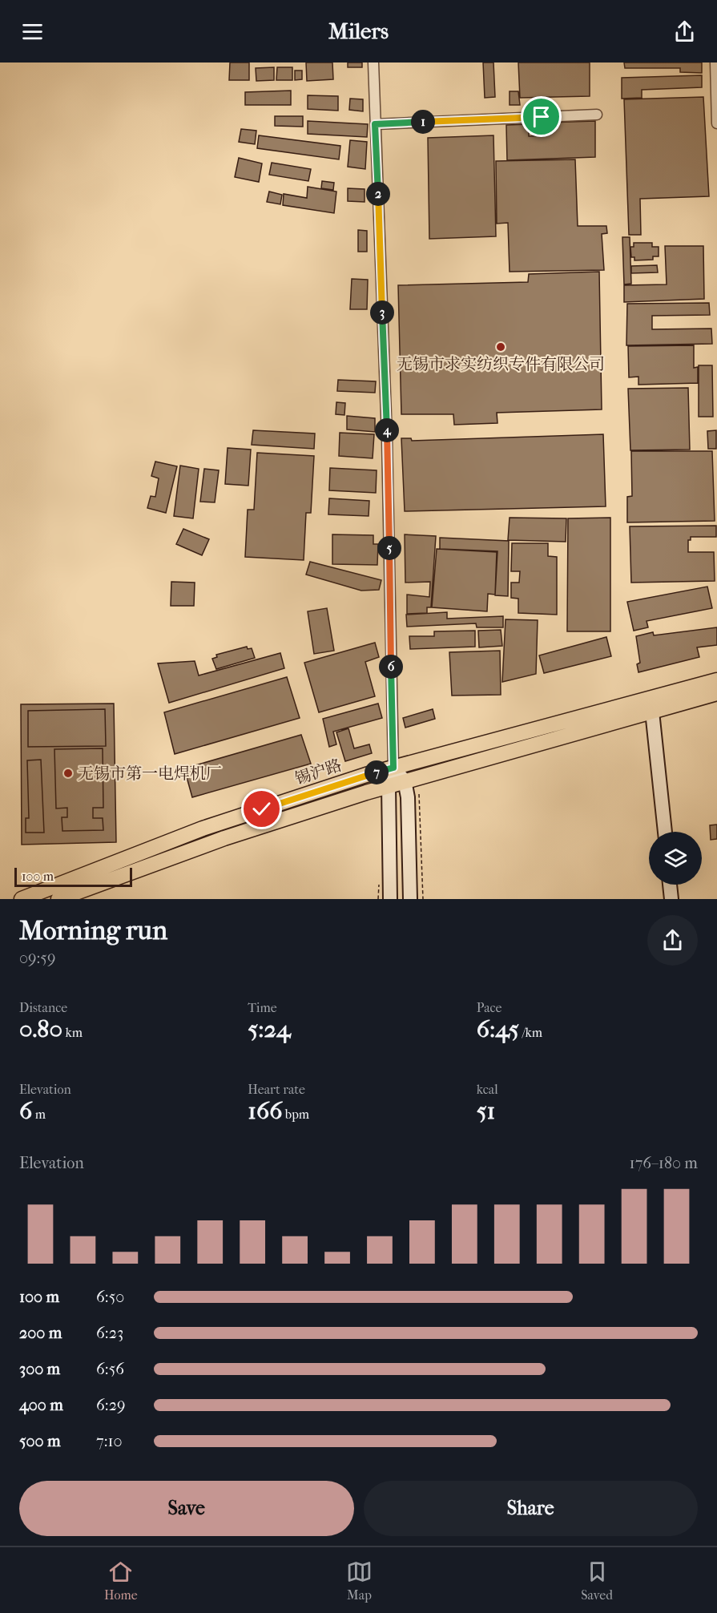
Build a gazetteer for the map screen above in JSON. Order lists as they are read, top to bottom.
{
  "streets": {
    "main road": ["锡沪路"]
  },
  "places": ["无锡市求实纺织专件有限公司", "无锡市第一电焊机厂"],
  "scale_bar": "100 m",
  "page": {
    "header": "Milers",
    "pins": [
      "1",
      "2",
      "3",
      "4",
      "5",
      "6",
      "7"
    ],
    "scale": "100 m",
    "heading": ["Morning run", "09:59"],
    "stats": [
      ["Distance", "0.80 km"],
      ["Time", "5:24"],
      ["Pace", "6:45 /km"],
      ["Elevation", "6 m"],
      ["Heart rate", "166 bpm"],
      ["kcal", "51"]
    ],
    "chart": ["Elevation", "176–180 m"],
    "list": [
      {
        "name": "100 m",
        "note": "6:50"
      },
      {
        "name": "200 m",
        "note": "6:23"
      },
      {
        "name": "300 m",
        "note": "6:56"
      },
      {
        "name": "400 m",
        "note": "6:29"
      },
      {
        "name": "500 m",
        "note": "7:10"
      }
    ],
    "buttons": ["Save", "Share"],
    "tabs": ["Home", "Map", "Saved"]
  }
}
